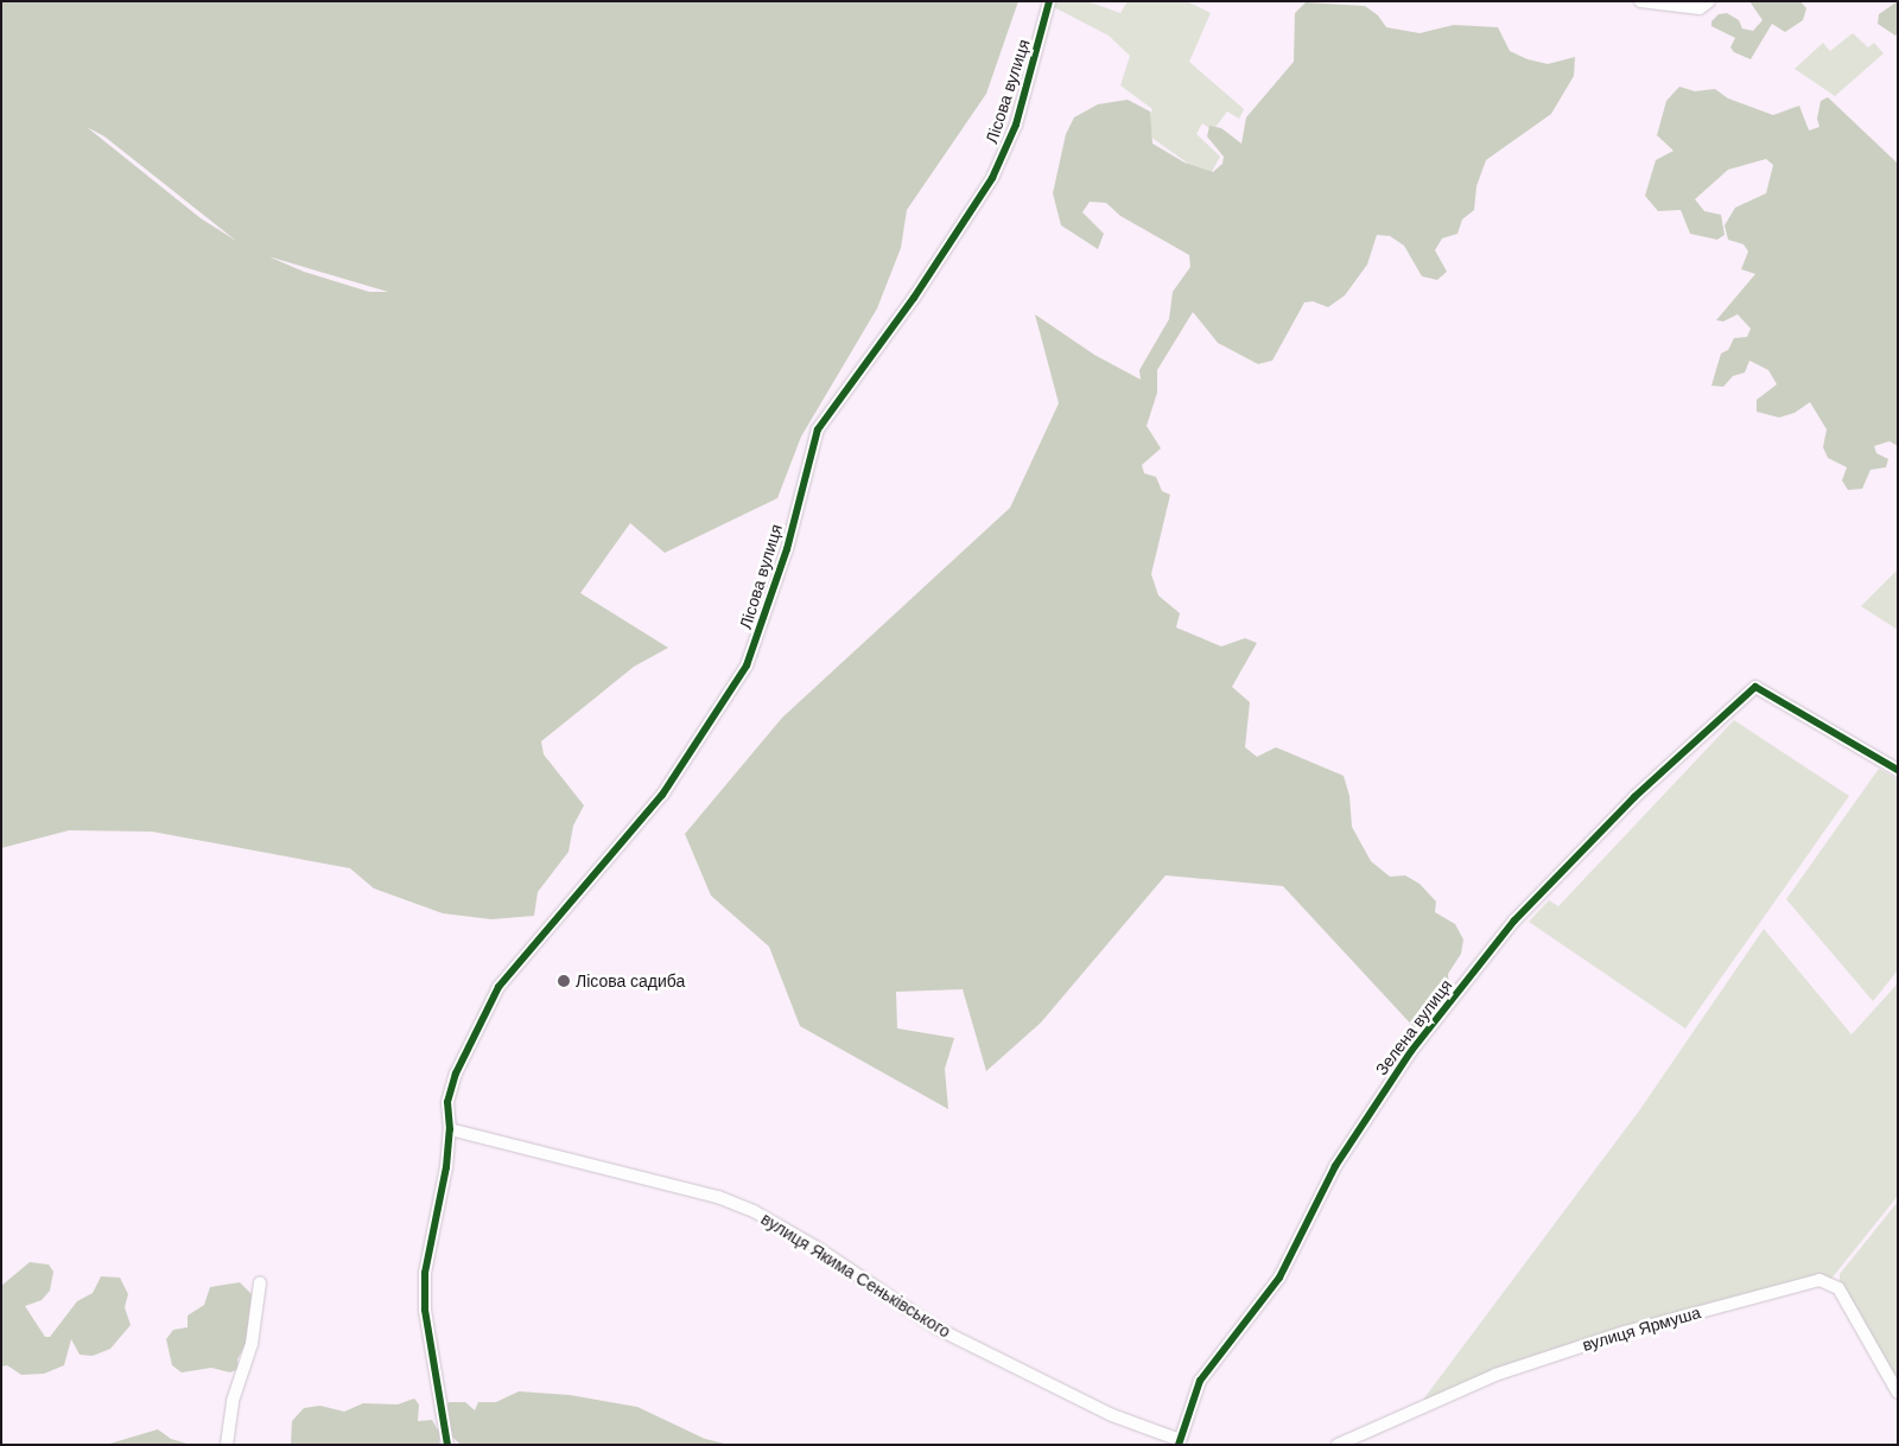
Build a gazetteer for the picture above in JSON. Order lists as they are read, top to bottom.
{
  "streets": {
    "street": [
      "Лісова вулиця",
      "Зелена вулиця",
      "вулиця Якима Сеньківського",
      "вулиця Ярмуша"
    ]
  },
  "crossings": [
    ["Лісова вулиця", "вулиця Якима Сеньківського"],
    ["Зелена вулиця", "вулиця Якима Сеньківського"]
  ],
  "places": ["Лісова садиба"]
}
